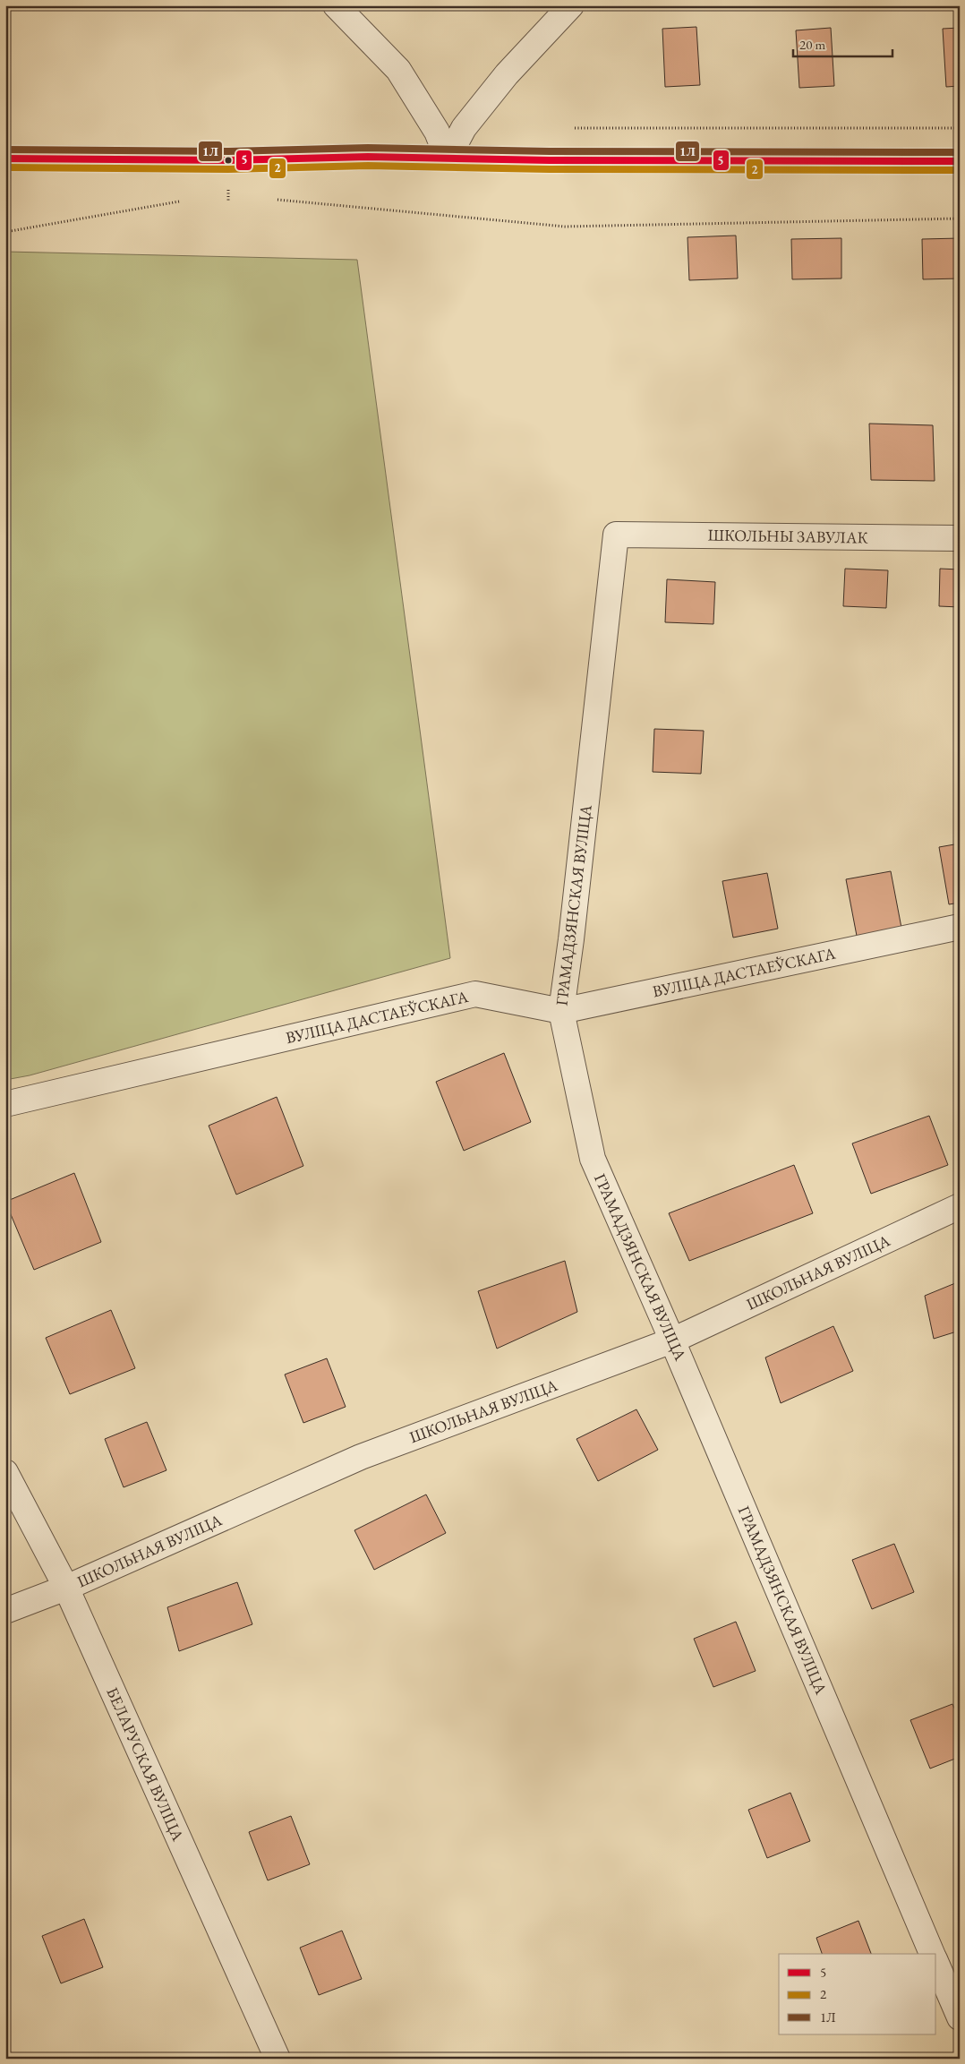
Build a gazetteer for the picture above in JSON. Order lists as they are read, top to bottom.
{
  "streets": {
    "street": [
      "ШКОЛЬНЫ ЗАВУЛАК",
      "ГРАМАДЗЯНСКАЯ ВУЛІЦА",
      "ВУЛІЦА ДАСТАЕЎСКАГА",
      "ШКОЛЬНАЯ ВУЛІЦА",
      "БЕЛАРУСКАЯ ВУЛІЦА"
    ]
  },
  "crossings": [
    ["ШКОЛЬНЫ ЗАВУЛАК", "ГРАМАДЗЯНСКАЯ ВУЛІЦА"],
    ["ГРАМАДЗЯНСКАЯ ВУЛІЦА", "ВУЛІЦА ДАСТАЕЎСКАГА"],
    ["ГРАМАДЗЯНСКАЯ ВУЛІЦА", "ШКОЛЬНАЯ ВУЛІЦА"],
    ["ШКОЛЬНАЯ ВУЛІЦА", "БЕЛАРУСКАЯ ВУЛІЦА"]
  ],
  "lines": ["transit line 1Л", "transit line 5", "transit line 2"],
  "legend": ["5", "2", "1Л"],
  "scale_bar": "20 m"
}
